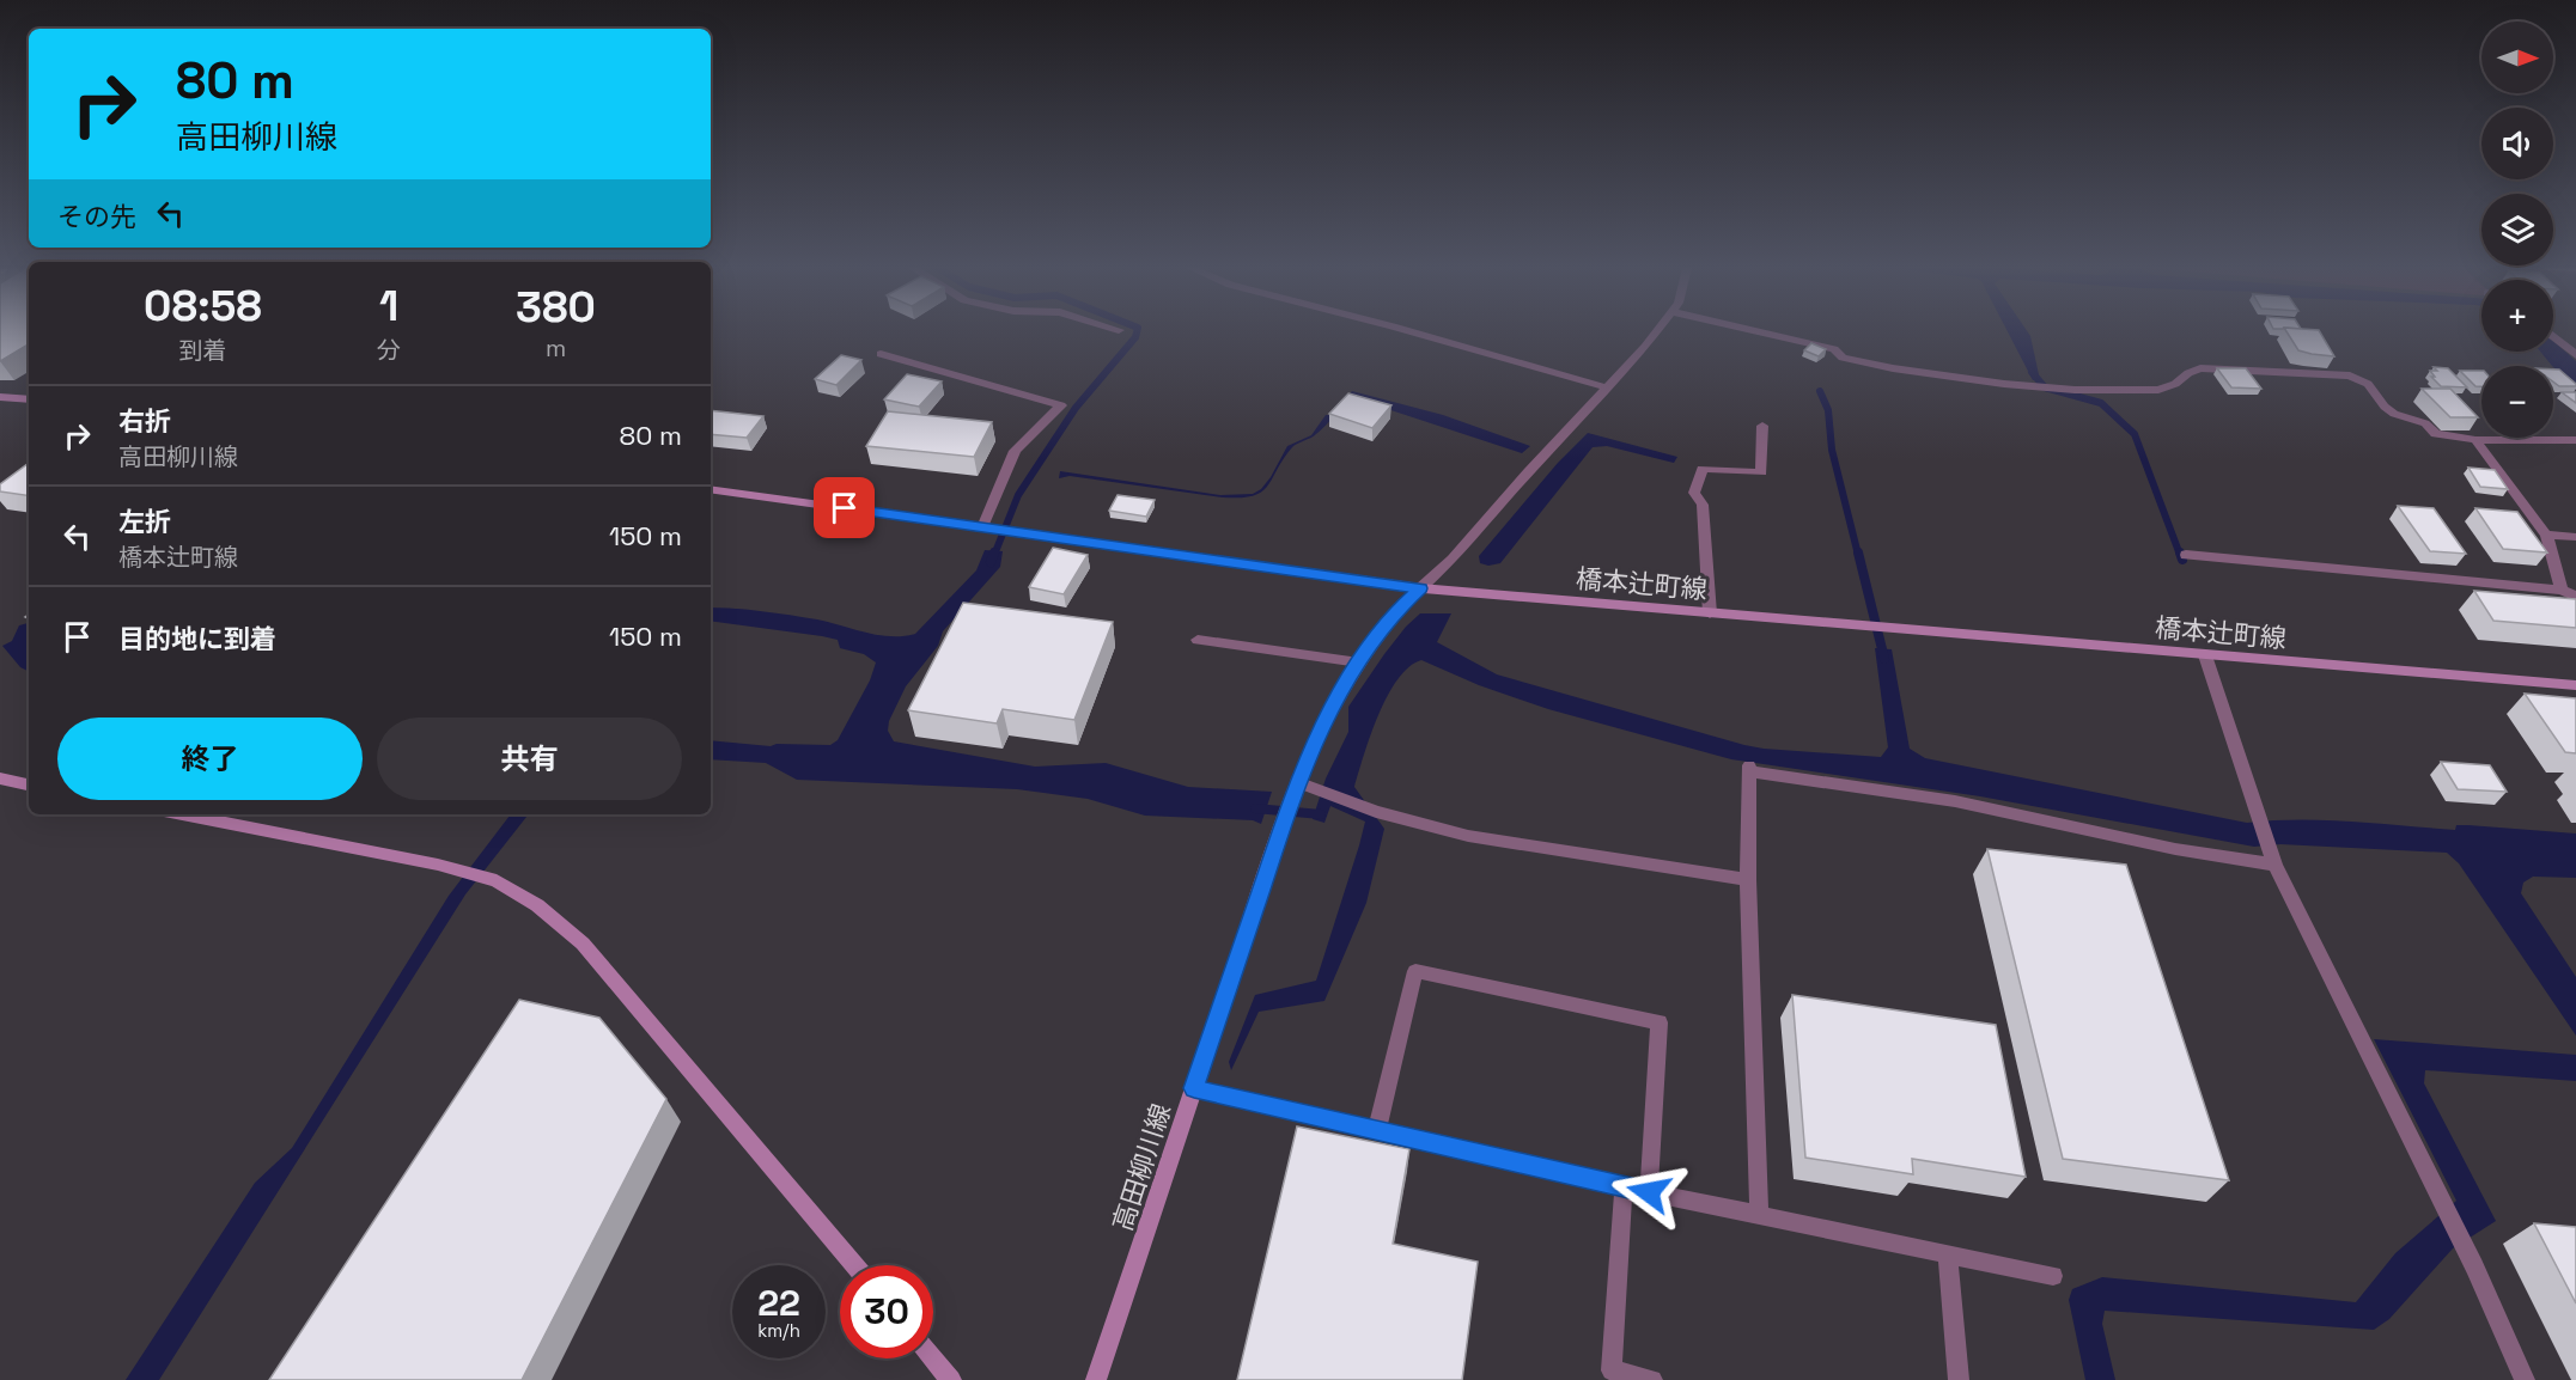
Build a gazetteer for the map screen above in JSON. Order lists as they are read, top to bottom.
{
  "streets": {
    "main road": ["橋本辻町線", "高田柳川線"]
  },
  "crossings": [
    ["橋本辻町線", "高田柳川線"]
  ],
  "north": "right",
  "page": {
    "map_buttons": ["+", "−"],
    "turn": ["80 m", "高田柳川線"],
    "then": "その先",
    "eta": [
      "08:58",
      "到着",
      "1",
      "分",
      "380",
      "m"
    ],
    "list": [
      {
        "name": "右折",
        "note": "高田柳川線",
        "value": "80 m"
      },
      {
        "name": "左折",
        "note": "橋本辻町線",
        "value": "150 m"
      },
      {
        "name": "目的地に到着",
        "value": "150 m"
      }
    ],
    "buttons": ["終了", "共有"],
    "speed": "22 km/h",
    "limit": "30"
  }
}
